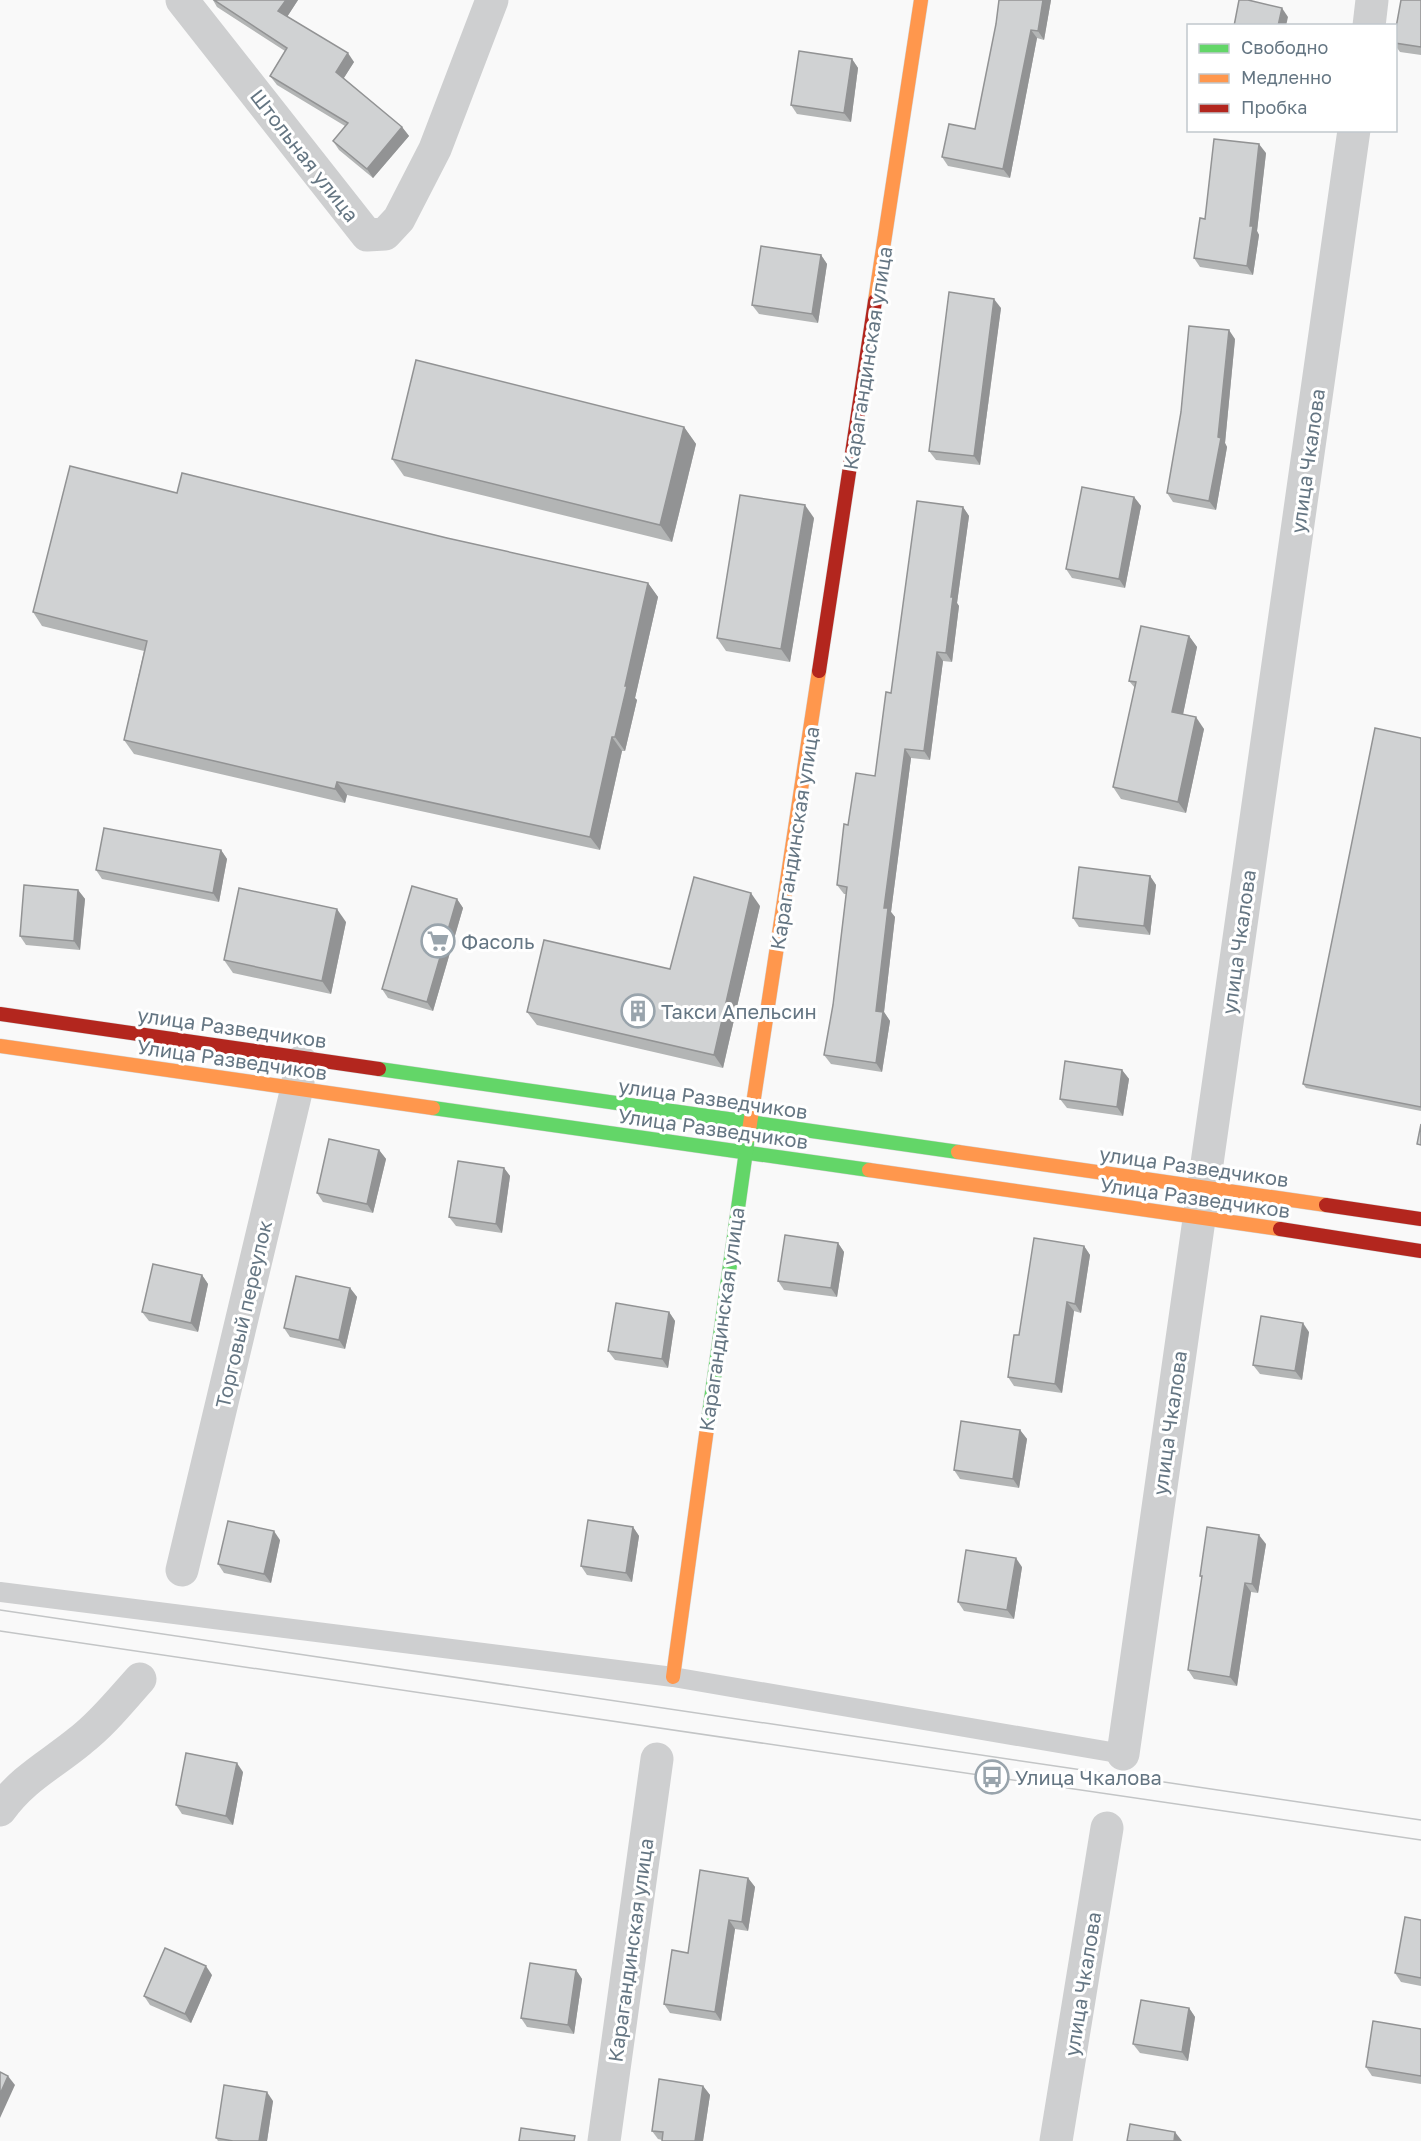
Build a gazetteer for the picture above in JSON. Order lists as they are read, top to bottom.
{
  "streets": {
    "main road": ["Карагандинская улица", "улица Разведчиков", "Улица Разведчиков"],
    "street": ["Штольная улица", "улица Чкалова", "Торговый переулок"]
  },
  "crossings": [
    ["Карагандинская улица", "улица Разведчиков"],
    ["Карагандинская улица", "Улица Разведчиков"],
    ["улица Чкалова", "улица Разведчиков"],
    ["улица Чкалова", "Улица Разведчиков"],
    ["улица Разведчиков", "Улица Разведчиков"],
    ["улица Разведчиков", "Торговый переулок"],
    ["Улица Разведчиков", "Торговый переулок"]
  ],
  "places": {
    "supermarket": ["Фасоль"],
    "building": ["Такси Апельсин"],
    "bus stop": ["Улица Чкалова"]
  },
  "legend": ["Свободно", "Медленно", "Пробка"]
}
